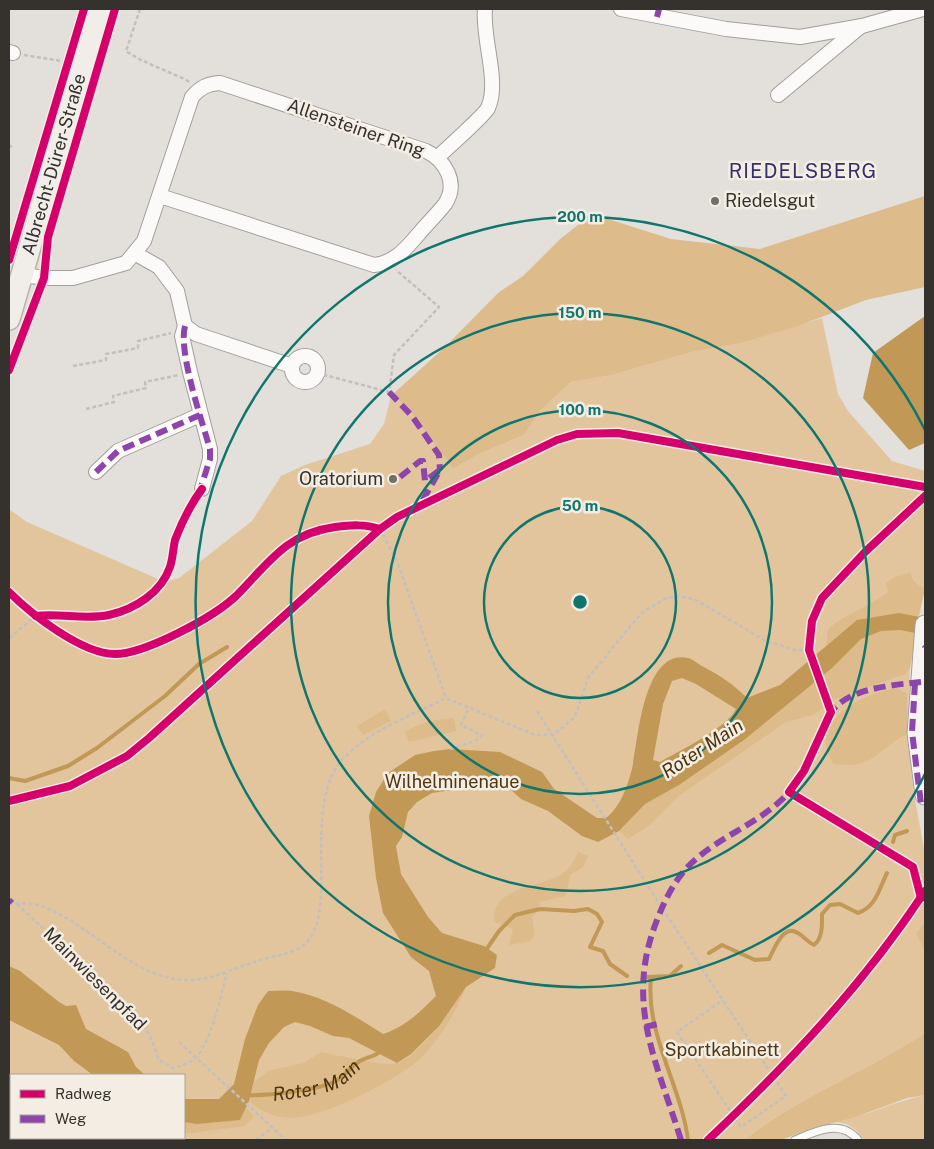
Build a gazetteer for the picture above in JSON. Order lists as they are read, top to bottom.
{
  "streets": {
    "main road": ["Albrecht-Dürer-Straße"],
    "street": ["Allensteiner Ring"],
    "path": ["Mainwiesenpfad"]
  },
  "districts": ["RIEDELSBERG"],
  "water": ["Roter Main"],
  "parks": ["Wilhelminenaue", "Sportkabinett"],
  "places": ["Riedelsgut", "Oratorium"],
  "legend": ["Radweg", "Weg"],
  "rings": [
    "200 m",
    "150 m",
    "100 m",
    "50 m"
  ]
}
